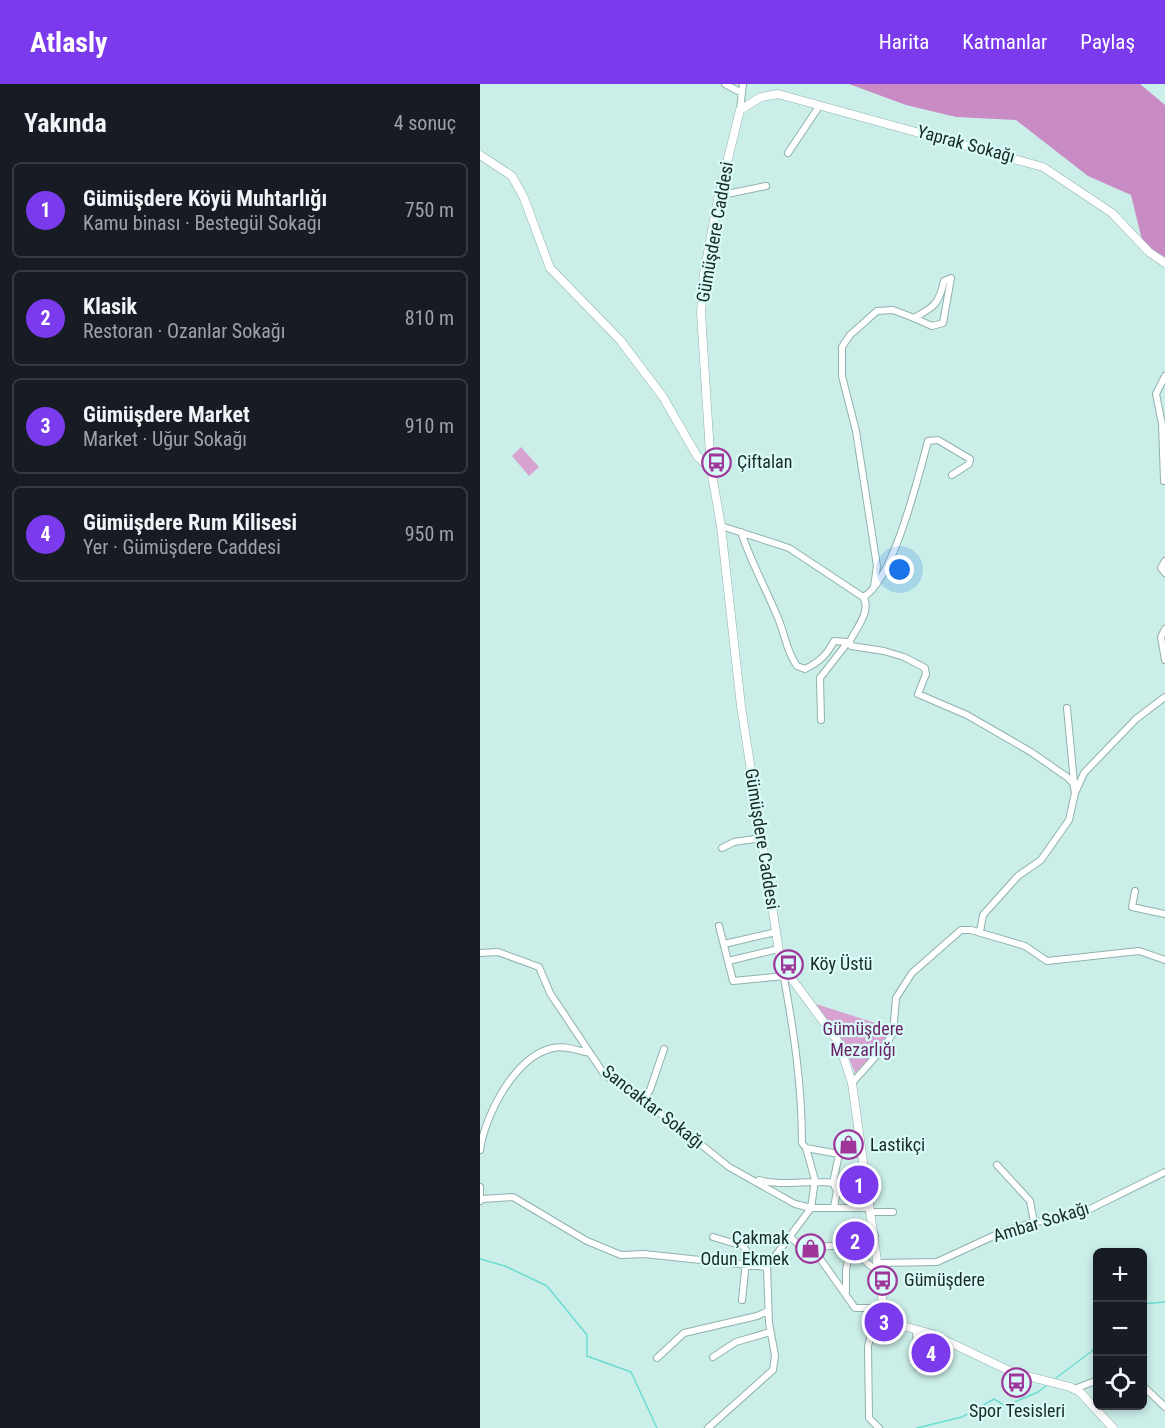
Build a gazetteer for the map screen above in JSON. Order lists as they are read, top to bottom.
{
  "streets": {
    "street": [
      "Yaprak Sokağı",
      "Gümüşdere Caddesi",
      "Sancaktar Sokağı",
      "Ambar Sokağı"
    ]
  },
  "crossings": [
    ["Yaprak Sokağı", "Gümüşdere Caddesi"],
    ["Gümüşdere Caddesi", "Sancaktar Sokağı"],
    ["Gümüşdere Caddesi", "Ambar Sokağı"]
  ],
  "parks": ["Gümüşdere Mezarlığı"],
  "places": {
    "bus stop": [
      "Çiftalan",
      "Köy Üstü",
      "Gümüşdere",
      "Spor Tesisleri"
    ],
    "shop": ["Lastikçi", "Çakmak Odun Ekmek"]
  },
  "page": {
    "header": "Atlasly",
    "nav": ["Harita", "Katmanlar", "Paylaş"],
    "heading": ["Yakında", "4 sonuç"],
    "list": [
      {
        "mark": "1",
        "name": "Gümüşdere Köyü Muhtarlığı",
        "note": "Kamu binası · Bestegül Sokağı",
        "value": "750 m"
      },
      {
        "mark": "2",
        "name": "Klasik",
        "note": "Restoran · Ozanlar Sokağı",
        "value": "810 m"
      },
      {
        "mark": "3",
        "name": "Gümüşdere Market",
        "note": "Market · Uğur Sokağı",
        "value": "910 m"
      },
      {
        "mark": "4",
        "name": "Gümüşdere Rum Kilisesi",
        "note": "Yer · Gümüşdere Caddesi",
        "value": "950 m"
      }
    ],
    "pins": [
      "1",
      "2",
      "3",
      "4"
    ],
    "map_buttons": ["+", "−"]
  }
}
